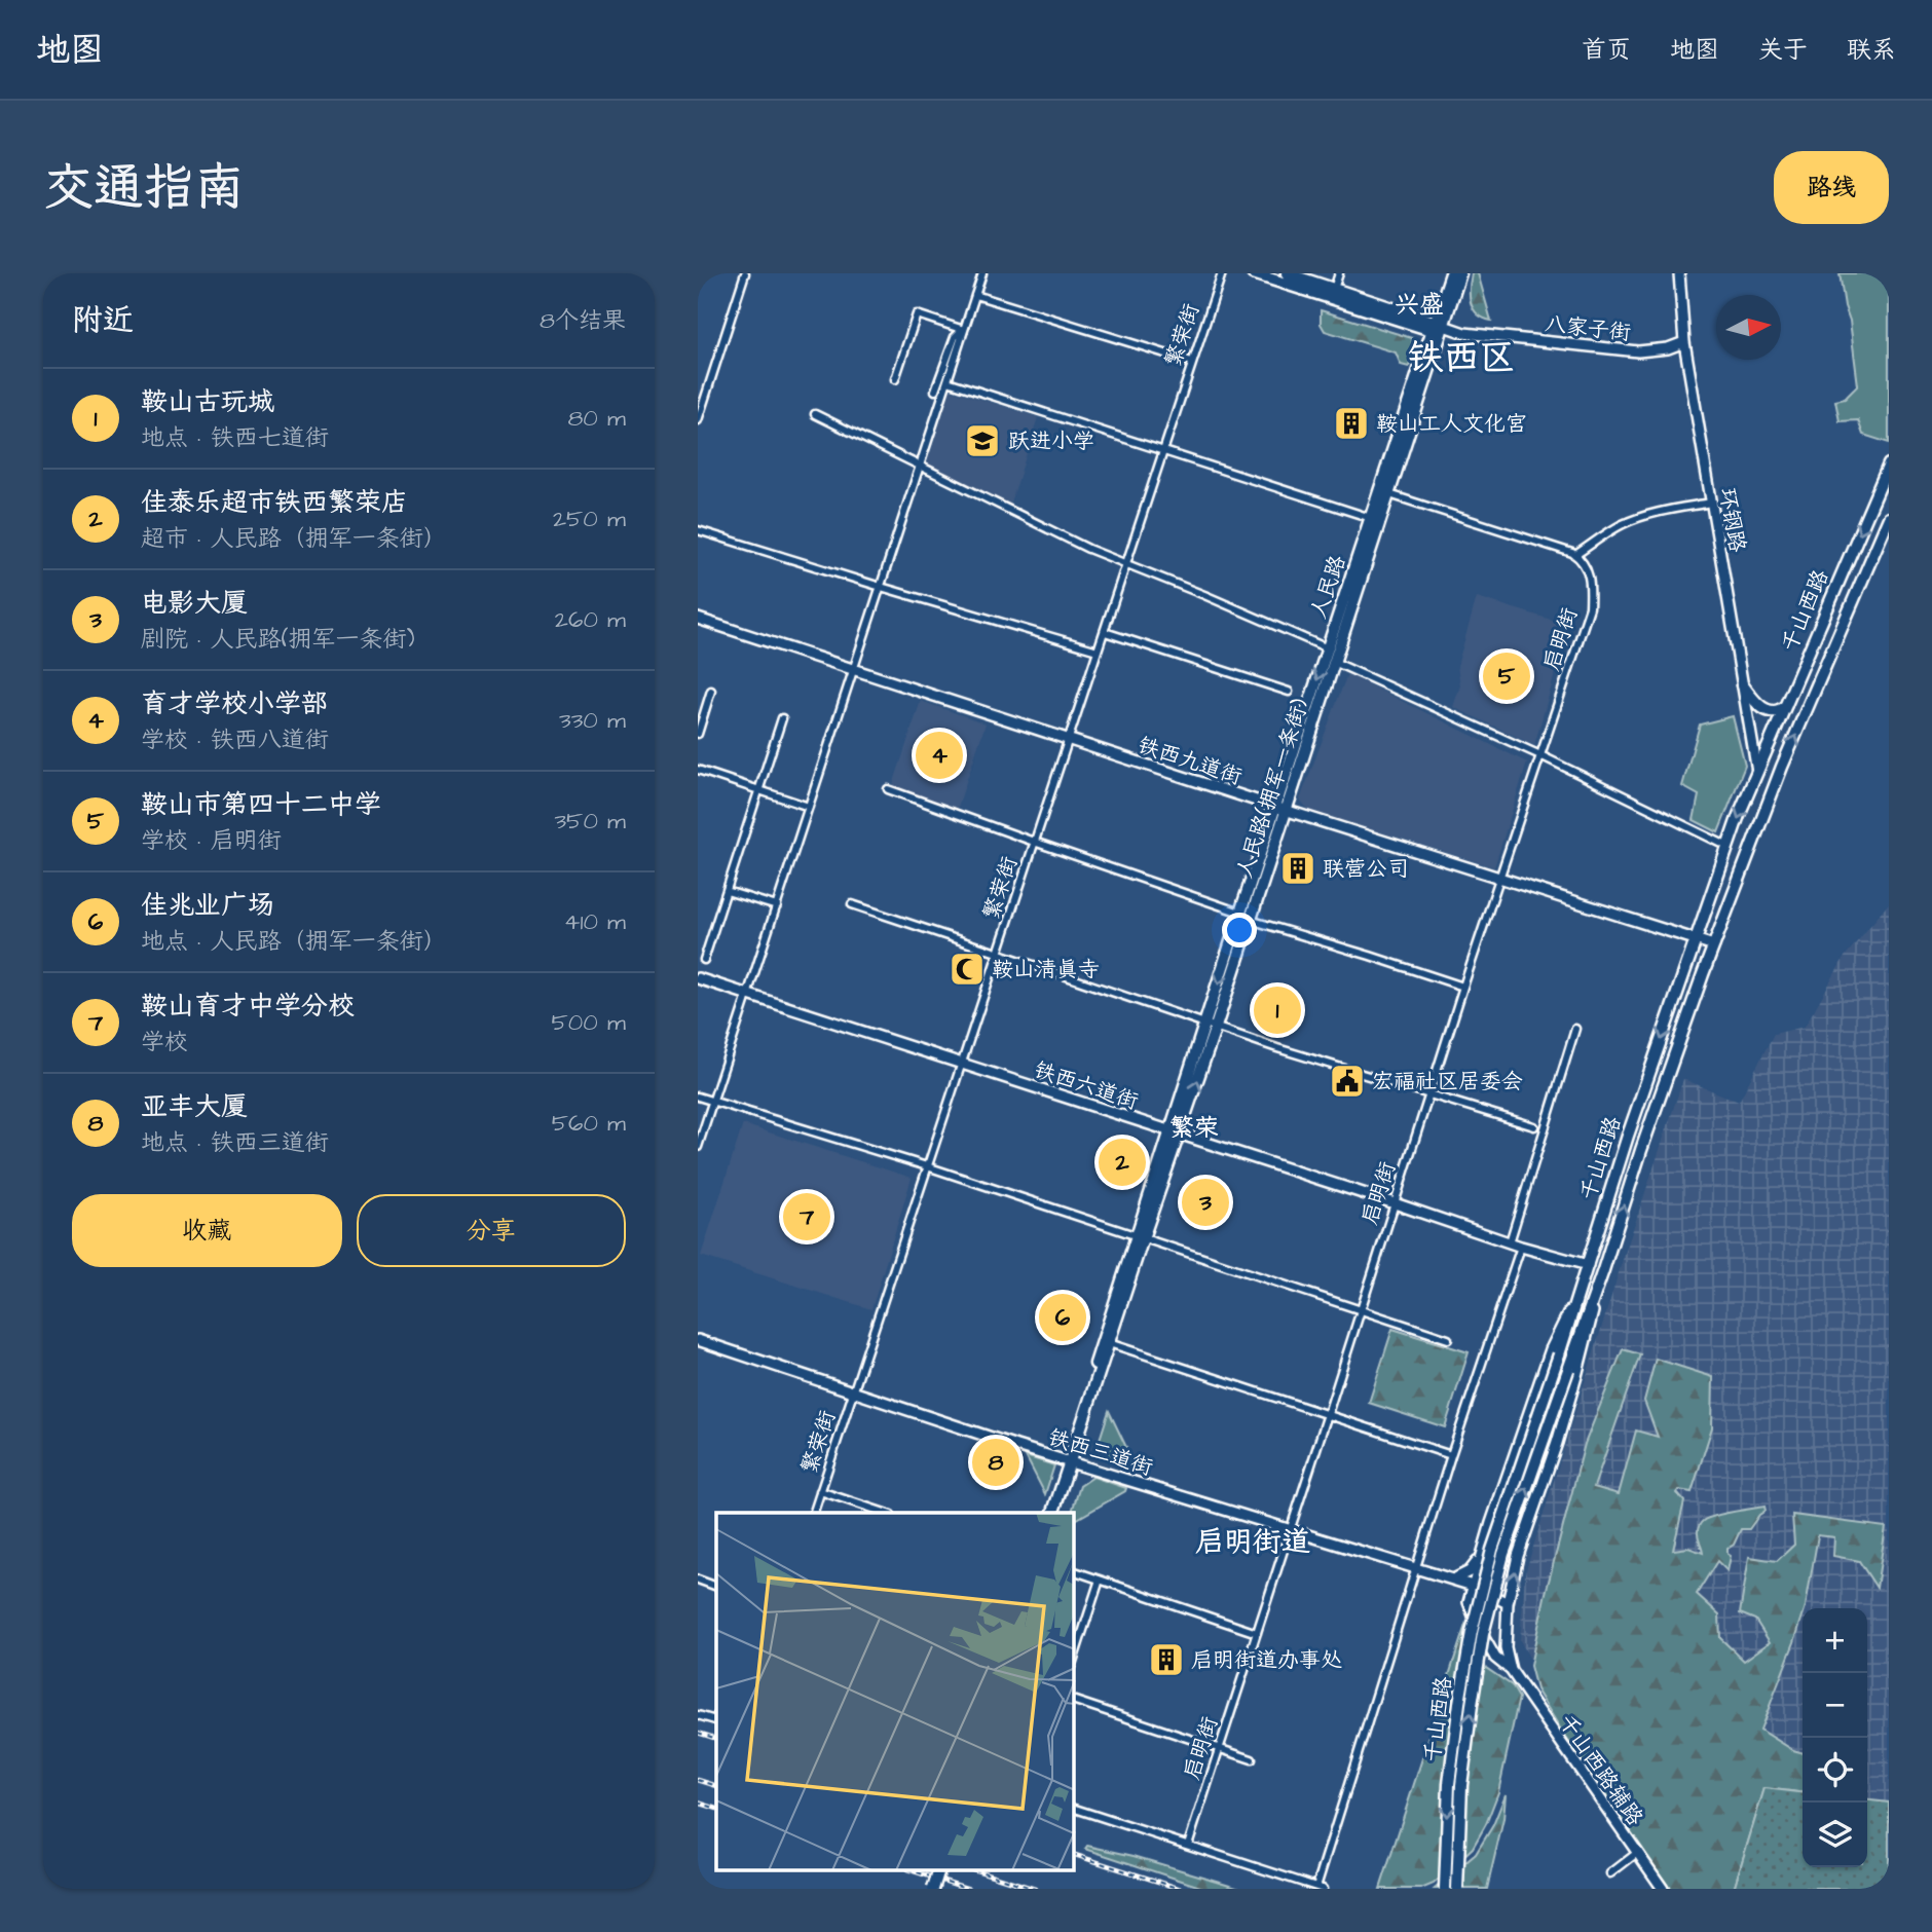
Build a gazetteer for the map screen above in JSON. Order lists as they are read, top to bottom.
{
  "streets": {
    "main road": [
      "八家子街",
      "环钢路",
      "人民路",
      "千山西路",
      "铁西九道街",
      "人民路(拥军一条街)",
      "铁西六道街",
      "铁西三道街",
      "千山西路辅路"
    ],
    "street": ["繁荣街", "启明街"]
  },
  "crossings": [
    ["八家子街", "环钢路"],
    ["八家子街", "人民路"],
    ["八家子街", "人民路(拥军一条街)"],
    ["繁荣街", "铁西九道街"],
    ["繁荣街", "铁西六道街"],
    ["繁荣街", "铁西三道街"],
    ["环钢路", "千山西路"],
    ["人民路", "铁西九道街"],
    ["人民路", "人民路(拥军一条街)"],
    ["千山西路", "铁西九道街"],
    ["千山西路", "铁西六道街"],
    ["启明街", "铁西九道街"],
    ["启明街", "铁西六道街"],
    ["启明街", "铁西三道街"],
    ["铁西九道街", "人民路(拥军一条街)"],
    ["人民路(拥军一条街)", "铁西六道街"],
    ["人民路(拥军一条街)", "铁西三道街"],
    ["铁西三道街", "千山西路辅路"]
  ],
  "one_way": ["人民路"],
  "districts": [
    "兴盛",
    "铁西区",
    "繁荣",
    "启明街道"
  ],
  "places": {
    "building": ["鞍山工人文化宫", "联营公司", "启明街道办事处"],
    "school or university": ["跃进小学"],
    "mosque": ["鞍山清真寺"],
    "public building": ["宏福社区居委会"]
  },
  "north": "right",
  "page": {
    "header": "地图",
    "nav": [
      "首页",
      "地图",
      "关于",
      "联系"
    ],
    "title": "交通指南",
    "buttons": [
      "路线",
      ["收藏", "分享"]
    ],
    "heading": ["附近", "8个结果"],
    "list": [
      {
        "mark": "1",
        "name": "鞍山古玩城",
        "note": "地点 · 铁西七道街",
        "value": "80 m"
      },
      {
        "mark": "2",
        "name": "佳泰乐超市铁西繁荣店",
        "note": "超市 · 人民路（拥军一条街）",
        "value": "250 m"
      },
      {
        "mark": "3",
        "name": "电影大厦",
        "note": "剧院 · 人民路(拥军一条街)",
        "value": "260 m"
      },
      {
        "mark": "4",
        "name": "育才学校小学部",
        "note": "学校 · 铁西八道街",
        "value": "330 m"
      },
      {
        "mark": "5",
        "name": "鞍山市第四十二中学",
        "note": "学校 · 启明街",
        "value": "350 m"
      },
      {
        "mark": "6",
        "name": "佳兆业广场",
        "note": "地点 · 人民路（拥军一条街）",
        "value": "410 m"
      },
      {
        "mark": "7",
        "name": "鞍山育才中学分校",
        "note": "学校",
        "value": "500 m"
      },
      {
        "mark": "8",
        "name": "亚丰大厦",
        "note": "地点 · 铁西三道街",
        "value": "560 m"
      }
    ],
    "pins": [
      "5",
      "4",
      "1",
      "2",
      "3",
      "7",
      "6",
      "8"
    ],
    "map_buttons": ["+", "−"]
  }
}
